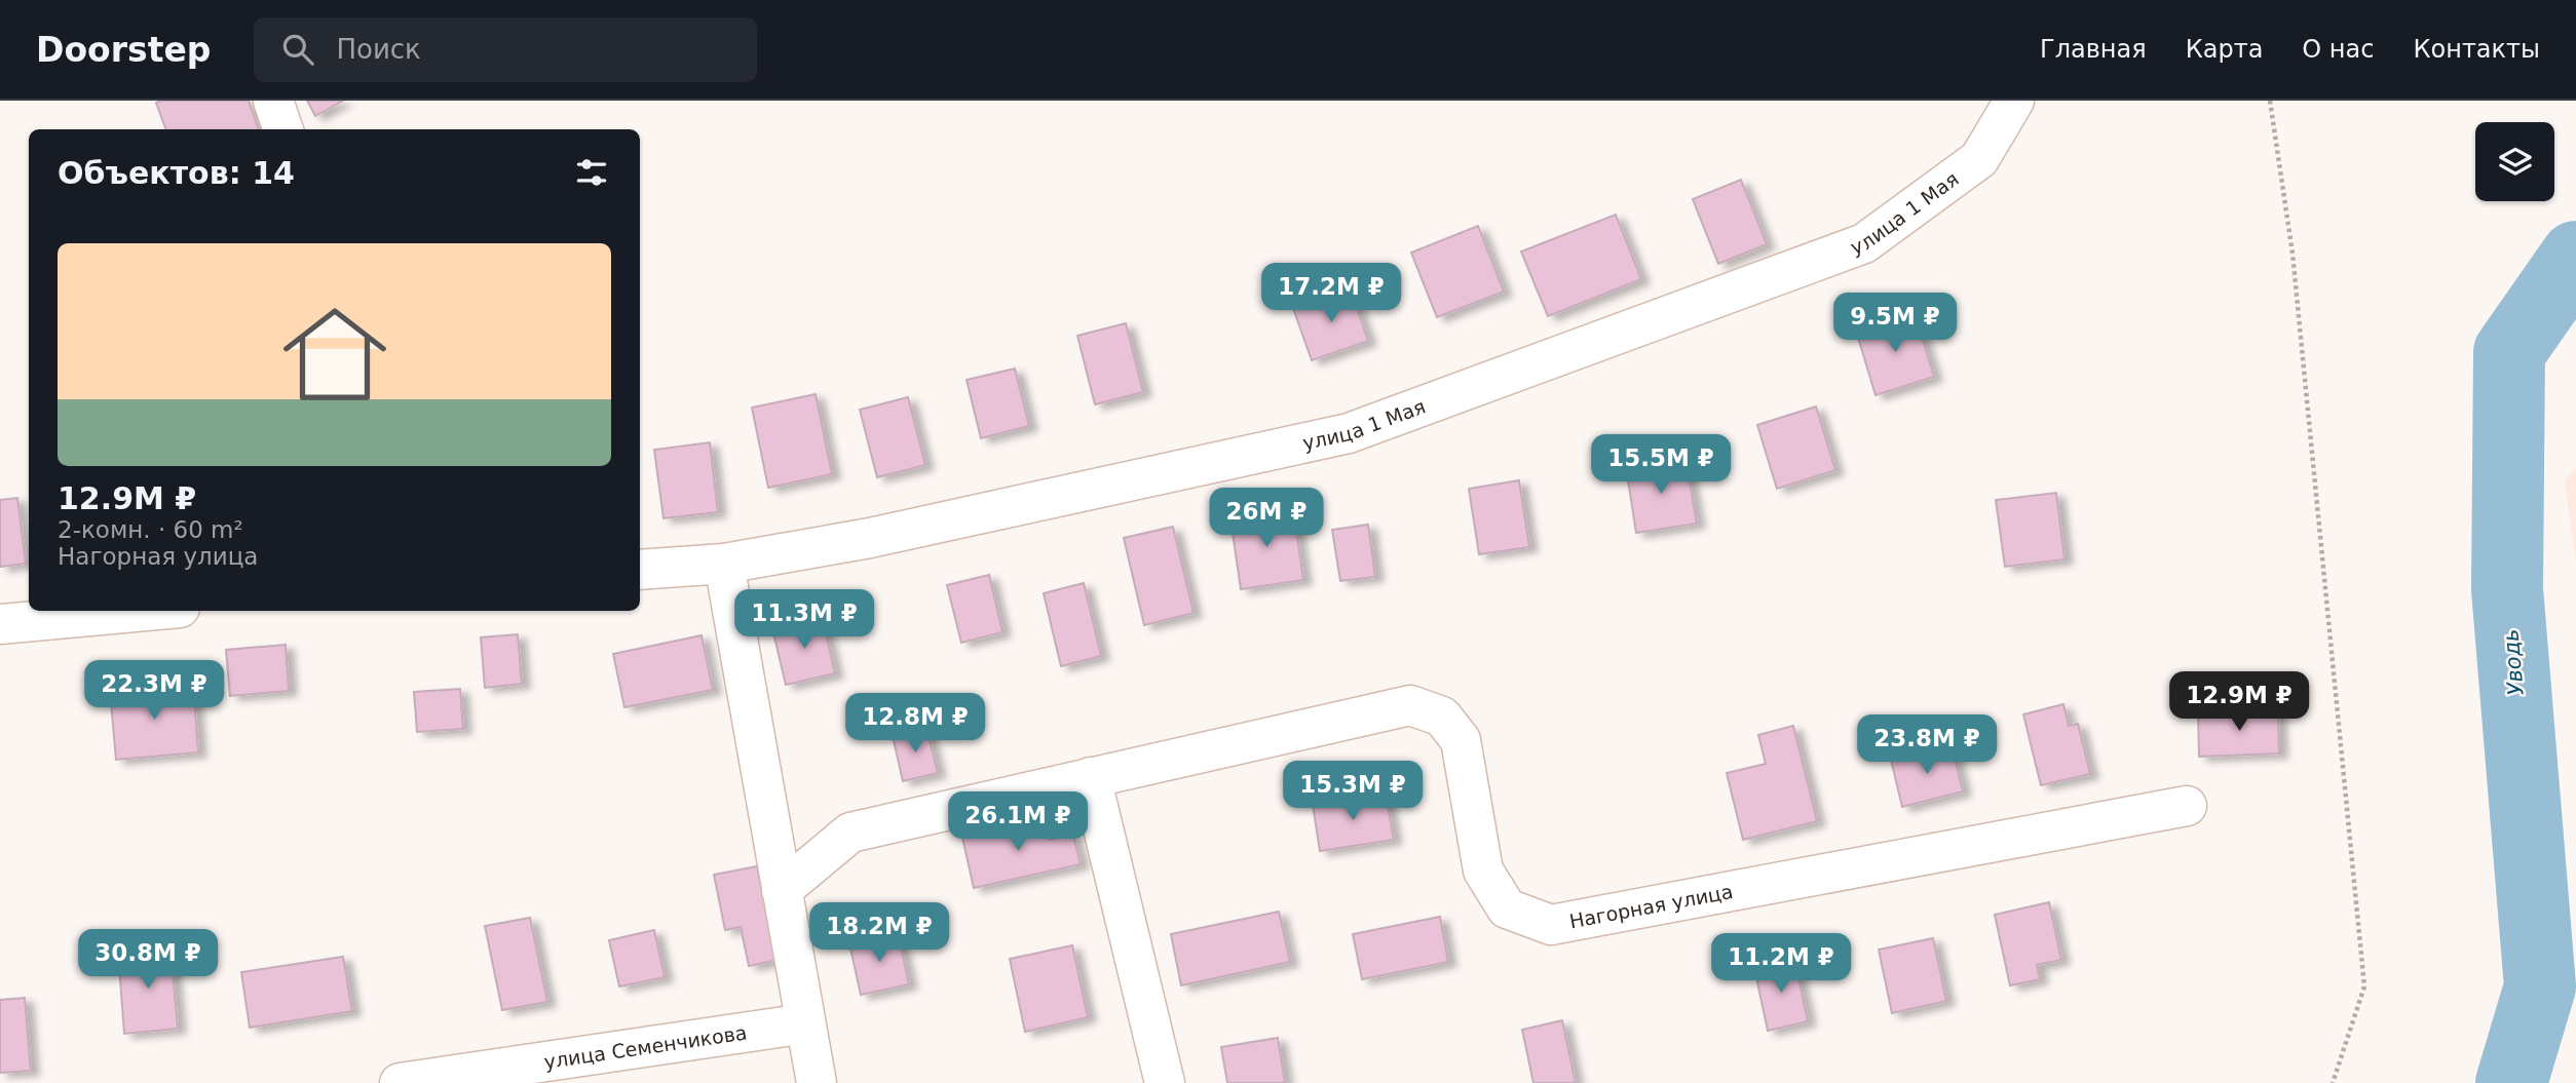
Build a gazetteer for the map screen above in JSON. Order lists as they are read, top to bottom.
{
  "streets": {
    "street": ["улица 1 Мая", "Нагорная улица", "улица Семенчикова"]
  },
  "water": ["Уводь"],
  "page": {
    "header": "Doorstep",
    "search": "Поиск",
    "nav": [
      "Главная",
      "Карта",
      "О нас",
      "Контакты"
    ],
    "heading": "Объектов: 14",
    "list": [
      {
        "name": "12.9M ₽",
        "note": "2-комн. · 60 m² · Нагорная улица"
      }
    ],
    "price": [
      "17.2M ₽",
      "9.5M ₽",
      "15.5M ₽",
      "26M ₽",
      "11.3M ₽",
      "22.3M ₽",
      "12.9M ₽",
      "12.8M ₽",
      "23.8M ₽",
      "15.3M ₽",
      "26.1M ₽",
      "18.2M ₽",
      "30.8M ₽",
      "11.2M ₽"
    ]
  }
}
